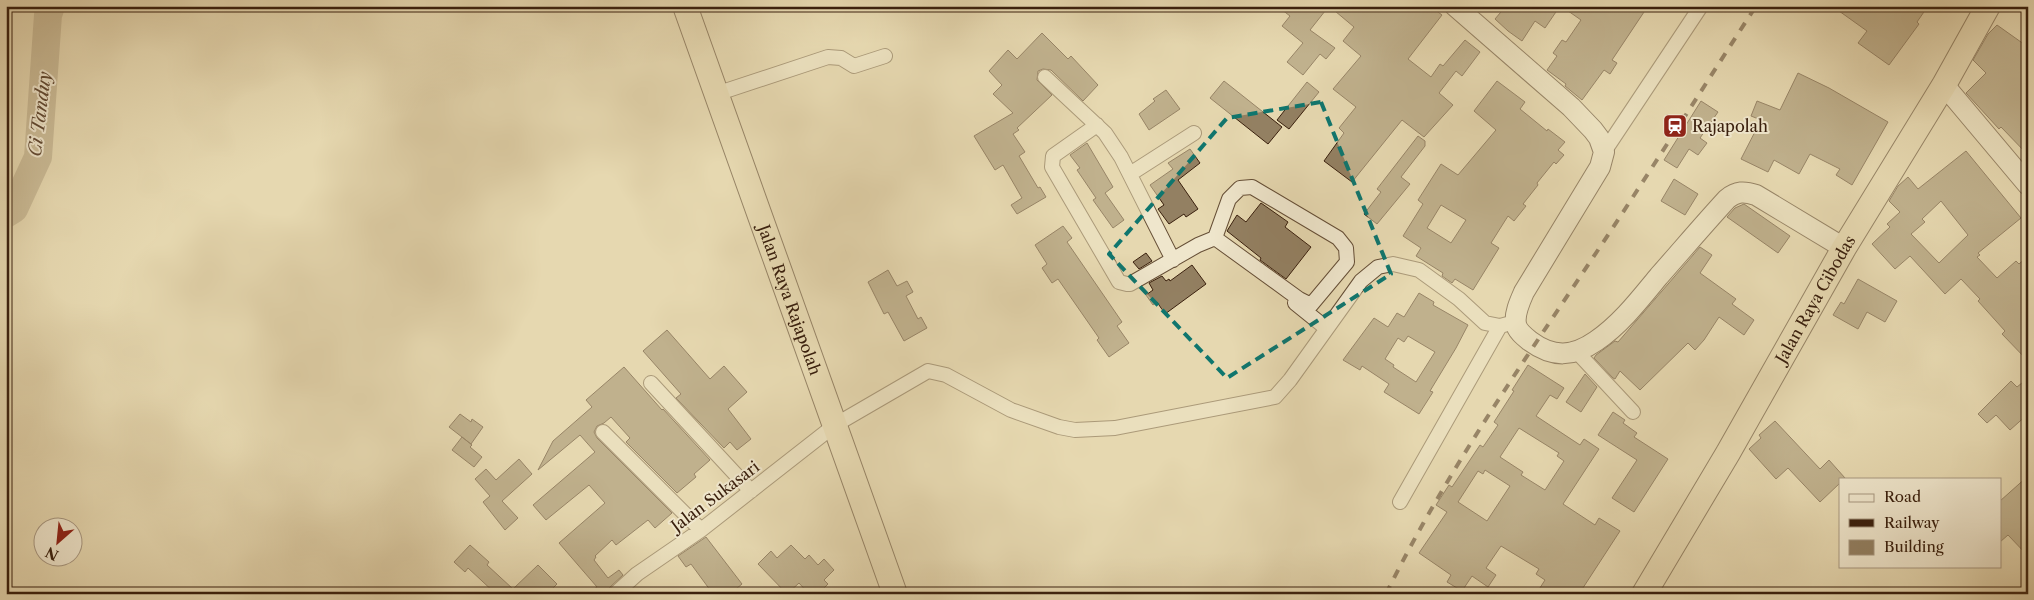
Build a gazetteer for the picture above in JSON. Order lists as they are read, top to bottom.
{
  "streets": {
    "highway": ["Jalan Raya Rajapolah", "Jalan Raya Cibodas"],
    "street": ["Jalan Sukasari"]
  },
  "crossings": [
    ["Jalan Raya Rajapolah", "Jalan Sukasari"]
  ],
  "water": ["Ci Tanduy"],
  "places": {
    "station": ["Rajapolah"]
  },
  "legend": ["Road", "Railway", "Building"],
  "north": "bottom left"
}
